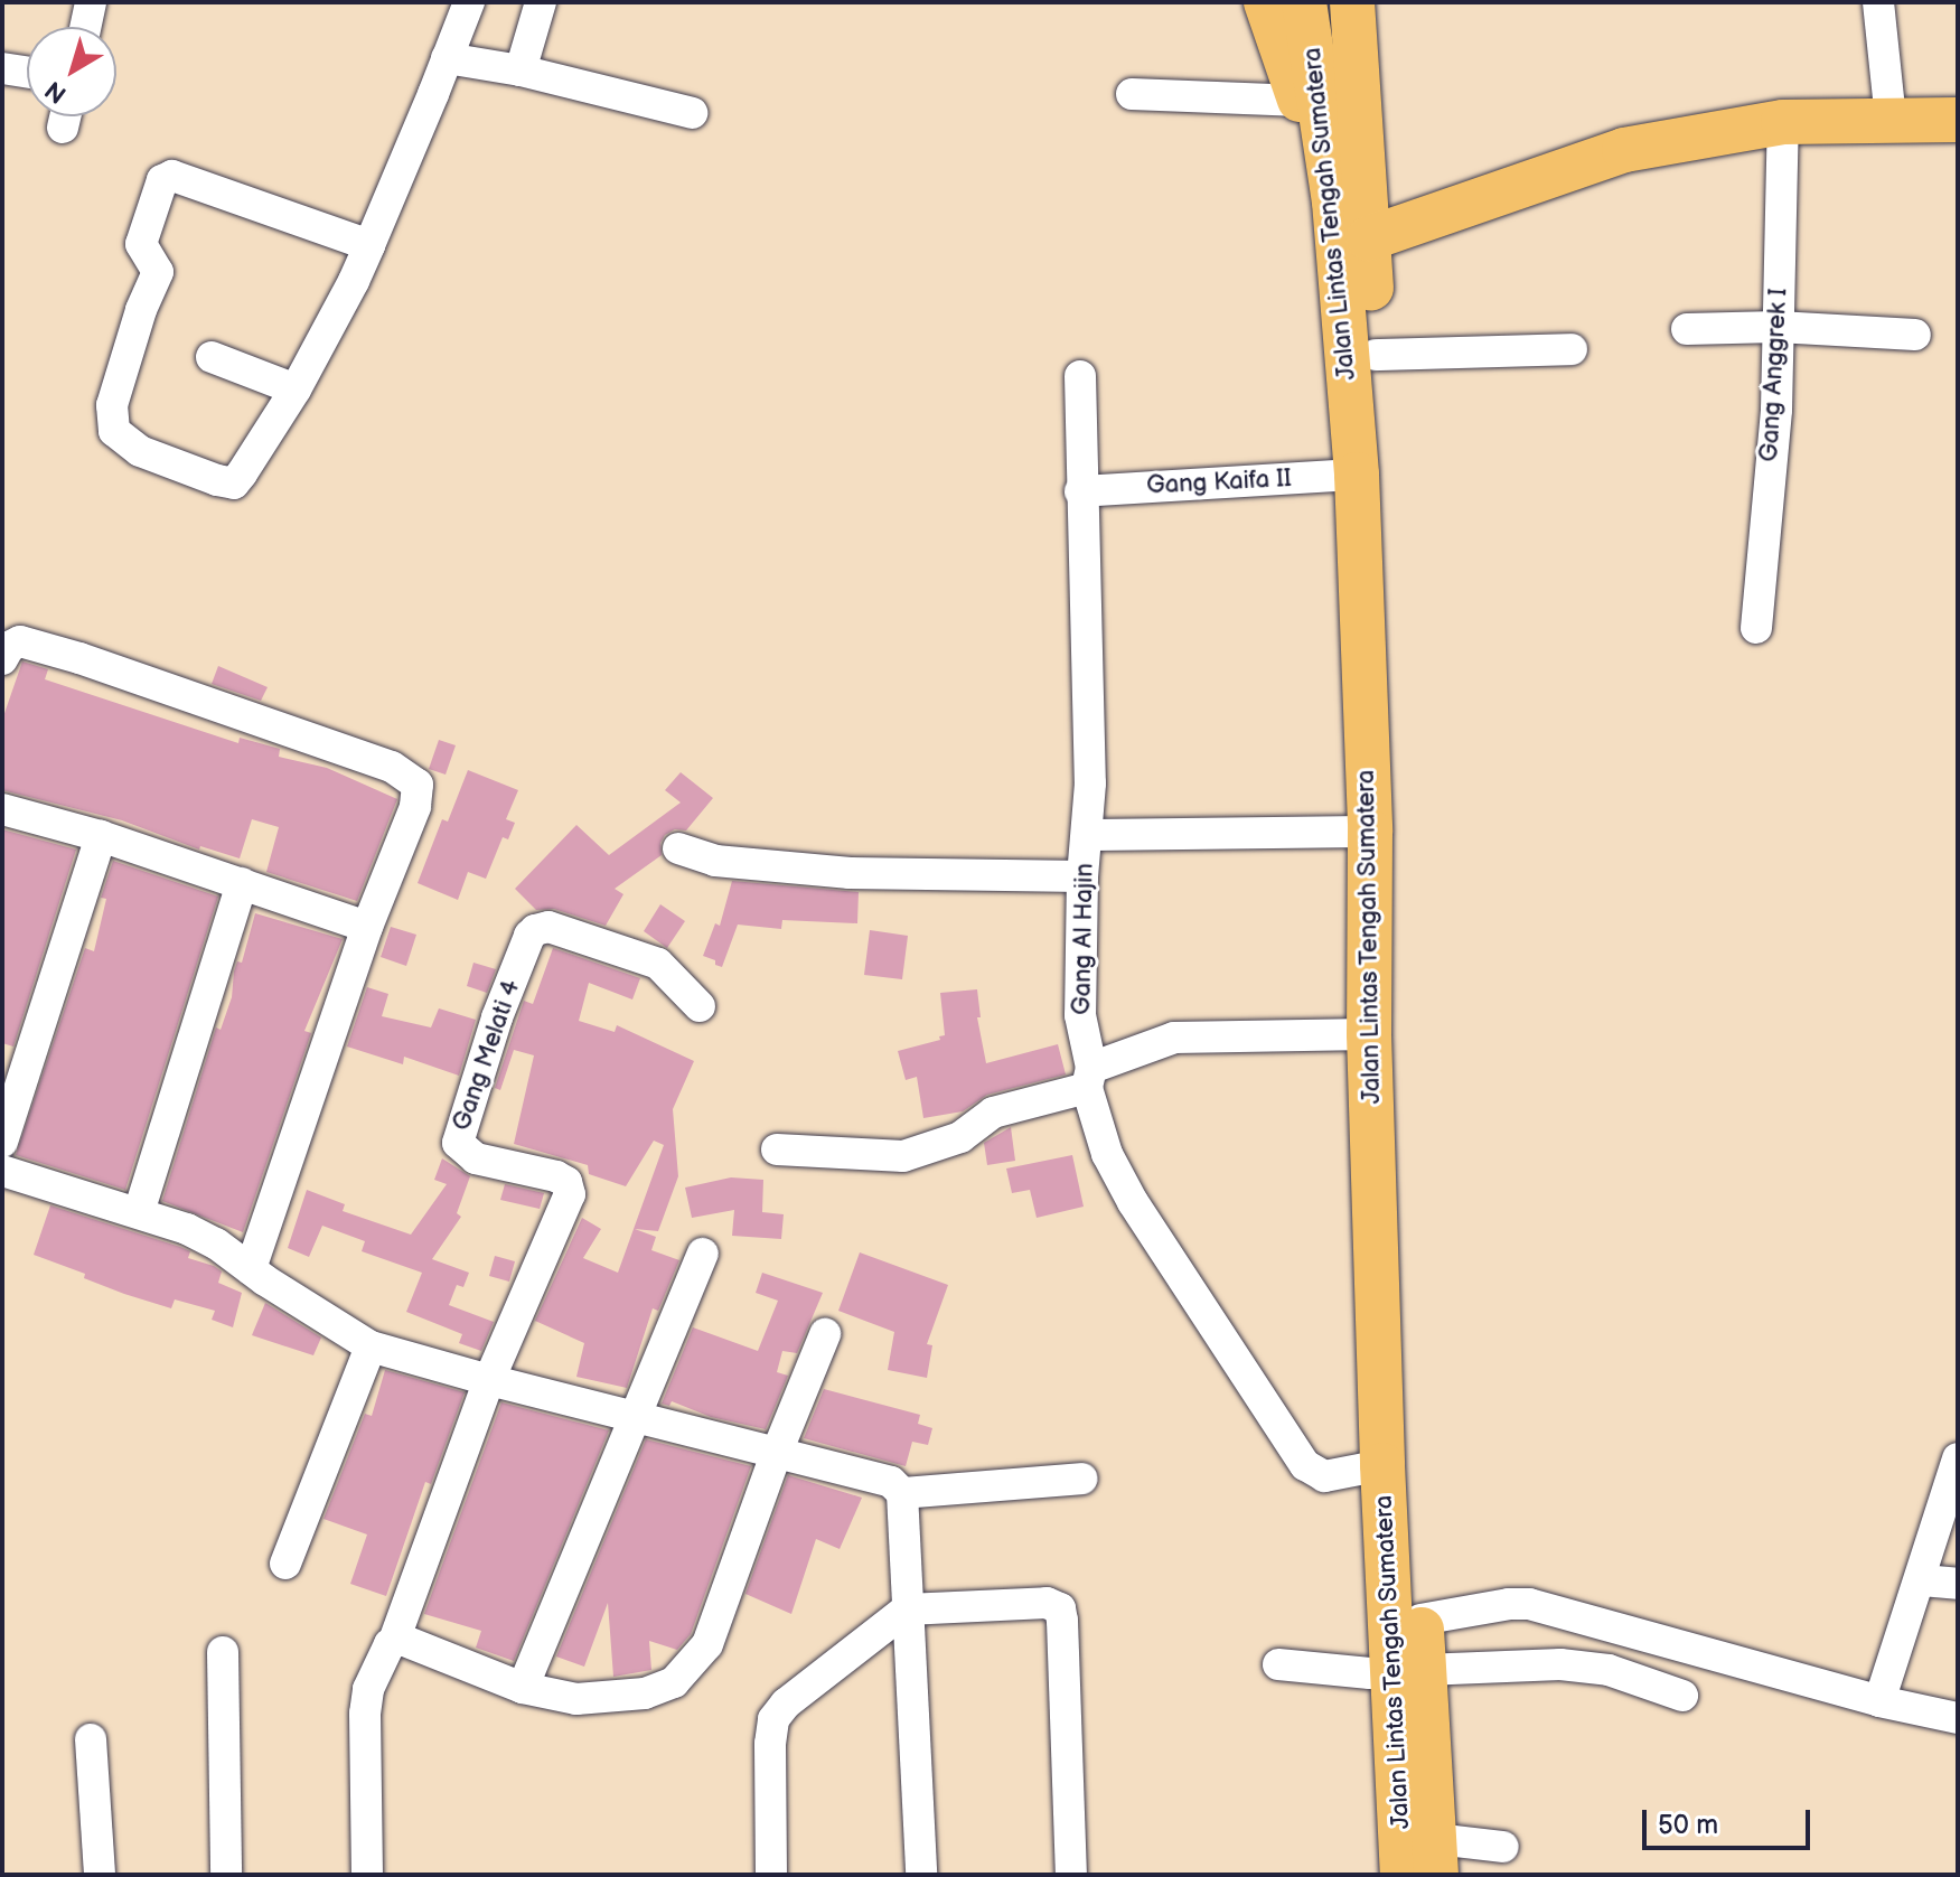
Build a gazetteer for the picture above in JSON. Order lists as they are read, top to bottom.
{
  "streets": {
    "highway": ["Jalan Lintas Tengah Sumatera"],
    "street": [
      "Gang Anggrek I",
      "Gang Kaifa II",
      "Gang Al Hajin",
      "Gang Melati 4"
    ]
  },
  "crossings": [
    ["Jalan Lintas Tengah Sumatera", "Gang Kaifa II"],
    ["Jalan Lintas Tengah Sumatera", "Gang Al Hajin"],
    ["Gang Kaifa II", "Gang Al Hajin"]
  ],
  "scale_bar": "50 m",
  "north": "bottom left"
}
